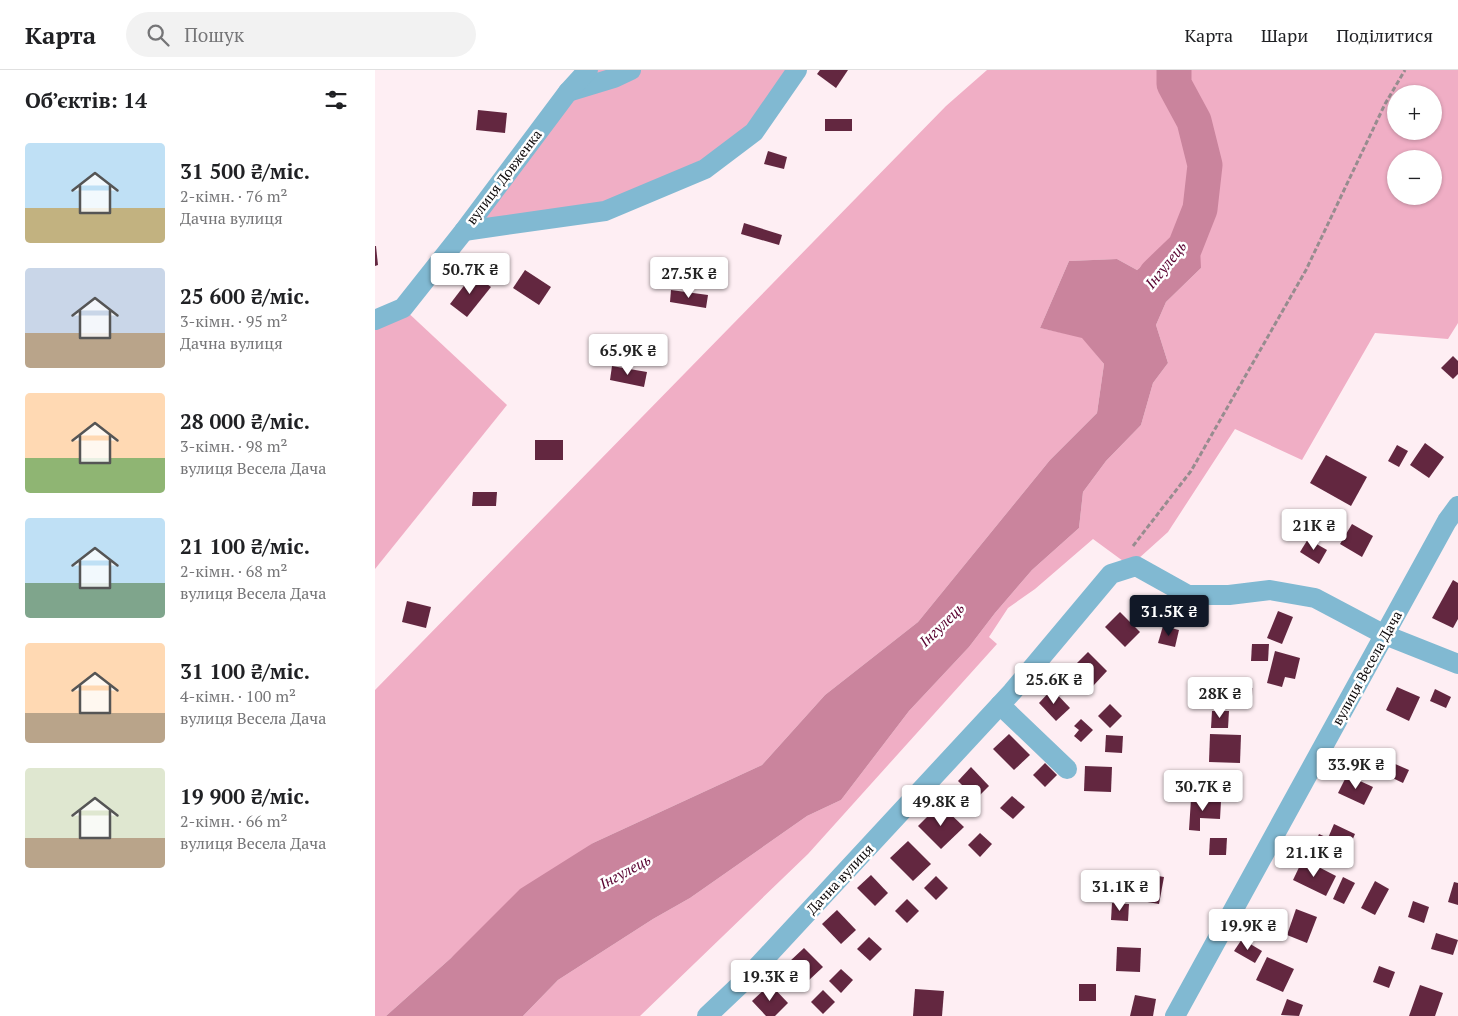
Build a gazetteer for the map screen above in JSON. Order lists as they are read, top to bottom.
{
  "streets": {
    "street": ["вулиця Довженка", "вулиця Весела Дача", "Дачна вулиця"]
  },
  "water": ["Інгулець"],
  "page": {
    "header": "Карта",
    "search": "Пошук",
    "nav": ["Карта", "Шари", "Поділитися"],
    "heading": "Об’єктів: 14",
    "map_buttons": ["+", "−"],
    "list": [
      {
        "name": "31 500 ₴/міс.",
        "note": "2-кімн. · 76 m² · Дачна вулиця"
      },
      {
        "name": "25 600 ₴/міс.",
        "note": "3-кімн. · 95 m² · Дачна вулиця"
      },
      {
        "name": "28 000 ₴/міс.",
        "note": "3-кімн. · 98 m² · вулиця Весела Дача"
      },
      {
        "name": "21 100 ₴/міс.",
        "note": "2-кімн. · 68 m² · вулиця Весела Дача"
      },
      {
        "name": "31 100 ₴/міс.",
        "note": "4-кімн. · 100 m² · вулиця Весела Дача"
      },
      {
        "name": "19 900 ₴/міс.",
        "note": "2-кімн. · 66 m² · вулиця Весела Дача"
      }
    ],
    "price": [
      "50.7K ₴",
      "27.5K ₴",
      "65.9K ₴",
      "21K ₴",
      "31.5K ₴",
      "25.6K ₴",
      "28K ₴",
      "33.9K ₴",
      "30.7K ₴",
      "49.8K ₴",
      "21.1K ₴",
      "31.1K ₴",
      "19.9K ₴",
      "19.3K ₴"
    ]
  }
}
